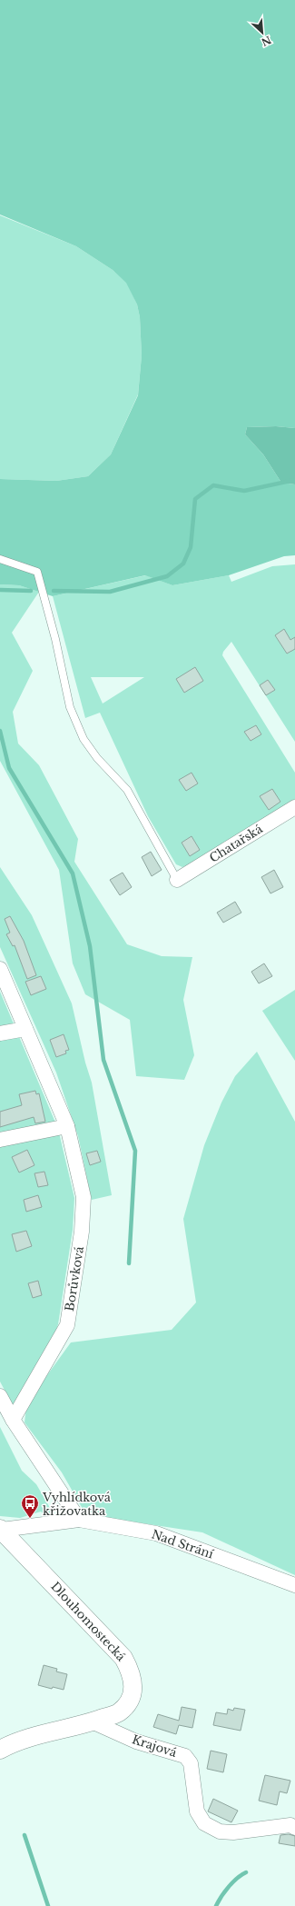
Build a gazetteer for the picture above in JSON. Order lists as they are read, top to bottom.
{
  "streets": {
    "street": [
      "Chatařská",
      "Borůvková",
      "Nad Strání",
      "Dlouhomostecká",
      "Krajová"
    ]
  },
  "crossings": [
    ["Nad Strání", "Dlouhomostecká"],
    ["Dlouhomostecká", "Krajová"]
  ],
  "places": {
    "bus stop": ["Vyhlídková křižovatka"]
  },
  "north": "bottom right"
}
